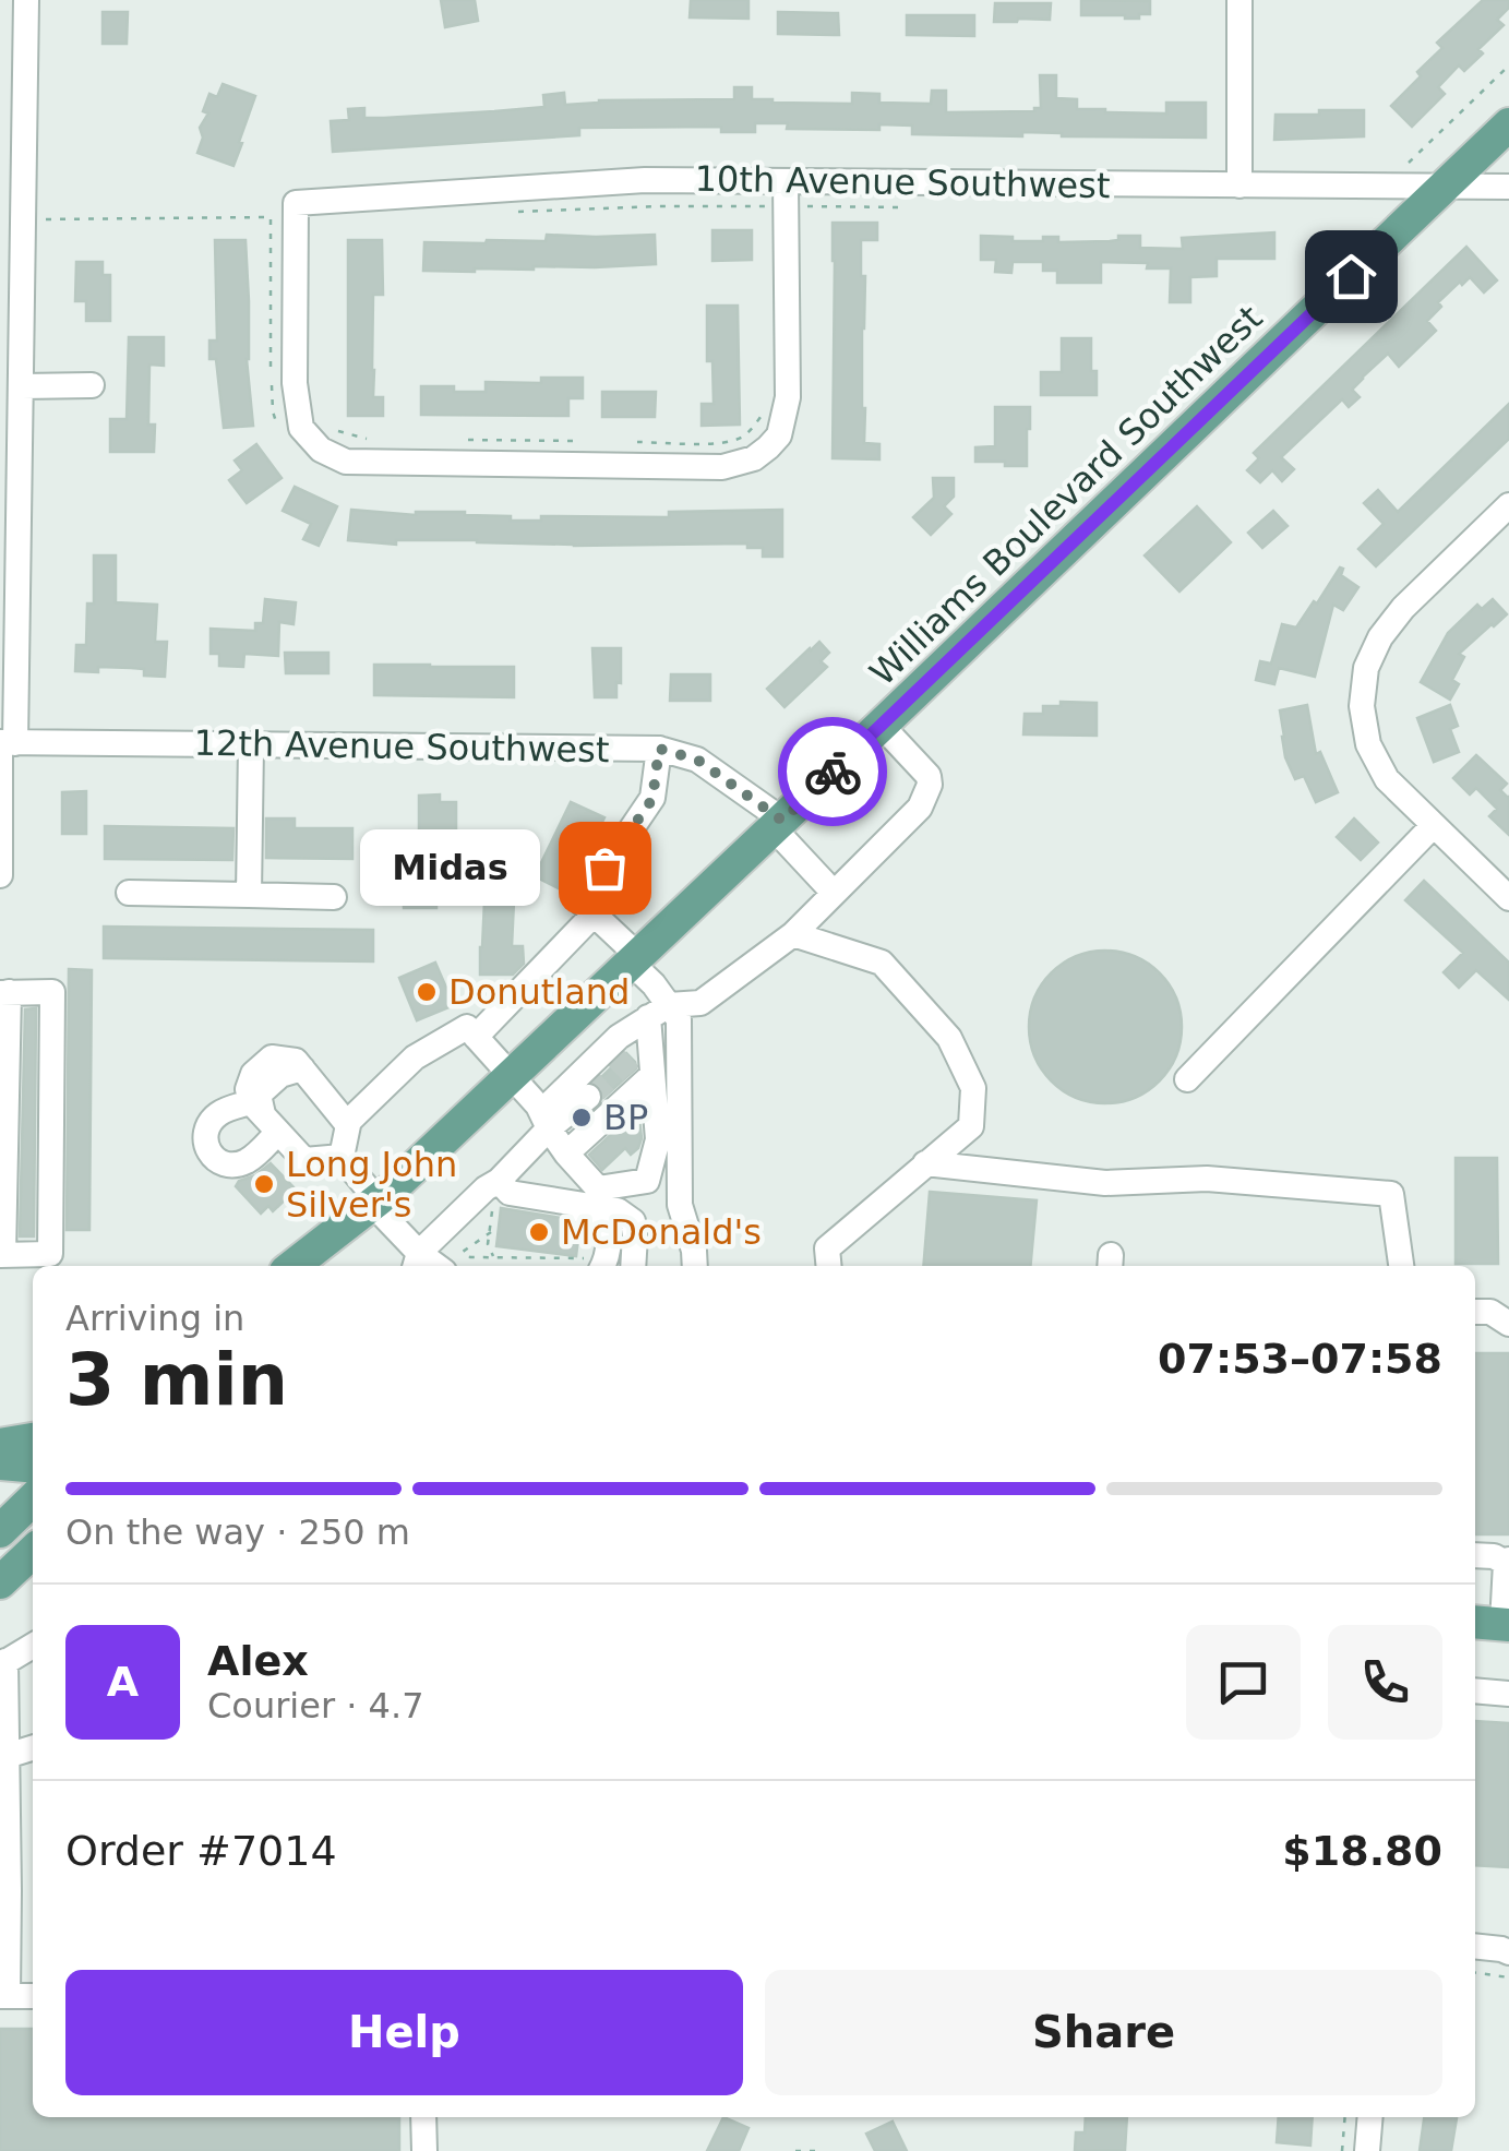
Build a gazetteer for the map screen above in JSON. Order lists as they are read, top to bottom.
{
  "streets": {
    "main road": ["Williams Boulevard Southwest"],
    "street": ["10th Avenue Southwest", "12th Avenue Southwest"]
  },
  "crossings": [
    ["10th Avenue Southwest", "Williams Boulevard Southwest"],
    ["Williams Boulevard Southwest", "12th Avenue Southwest"]
  ],
  "places": [
    "Midas",
    "Donutland",
    "BP",
    "Long John Silver's",
    "McDonald's"
  ],
  "page": {
    "bubble": "Midas",
    "heading": ["3 min", "Arriving in", "07:53–07:58"],
    "panel": [
      "Alex",
      "Courier · 4.7",
      "Order #7014",
      "$18.80"
    ],
    "bar": "On the way · 250 m",
    "round": "A",
    "buttons": ["Help", "Share"]
  }
}
